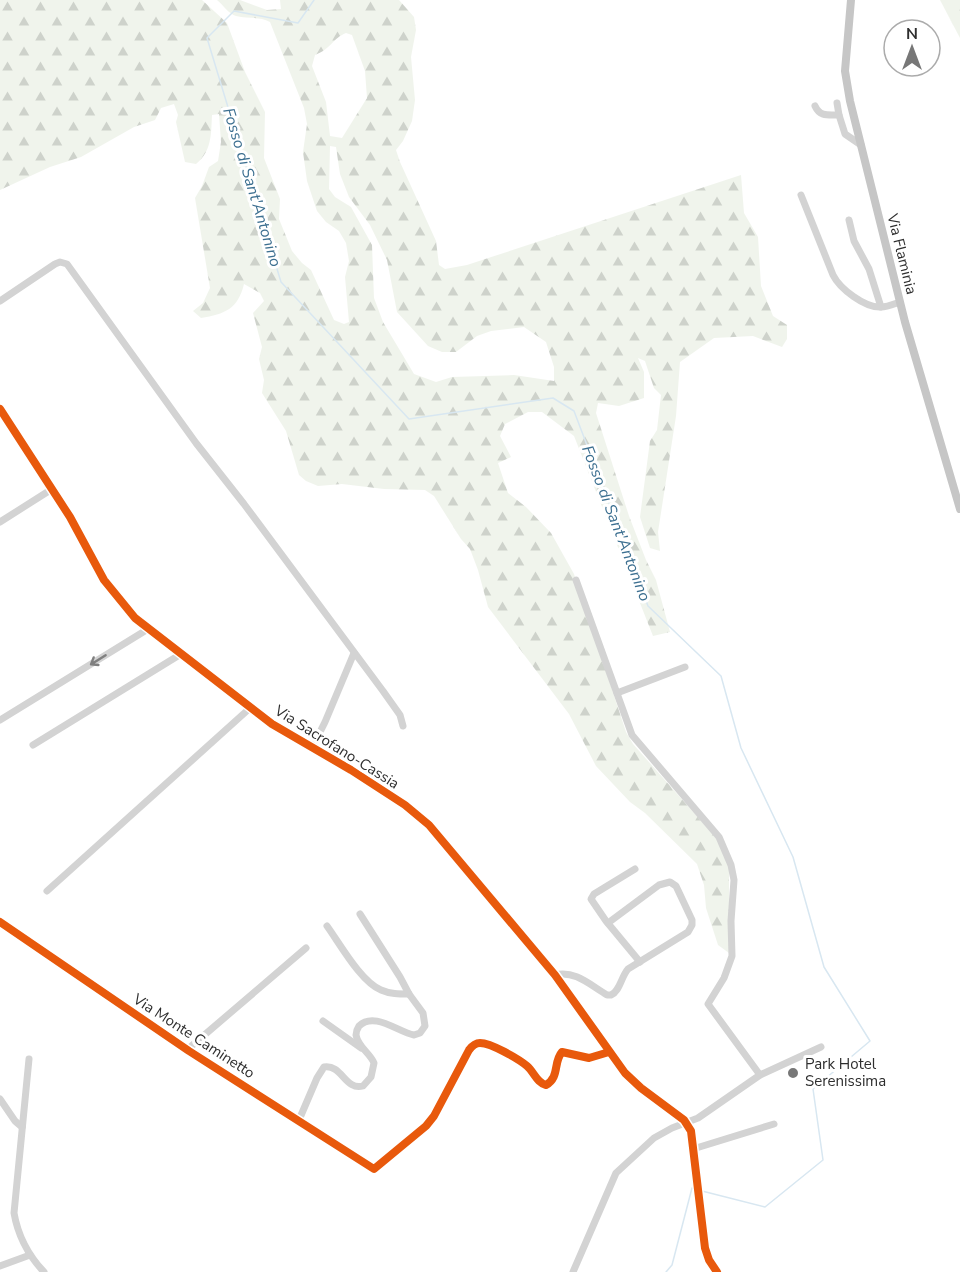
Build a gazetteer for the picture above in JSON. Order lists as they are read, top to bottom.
{
  "streets": {
    "main road": ["Via Flaminia"],
    "street": ["Via Sacrofano-Cassia", "Via Monte Caminetto"]
  },
  "crossings": [
    ["Via Sacrofano-Cassia", "Via Monte Caminetto"]
  ],
  "water": ["Fosso di Sant'Antonino"],
  "places": ["Park Hotel Serenissima"],
  "north": "top"
}
